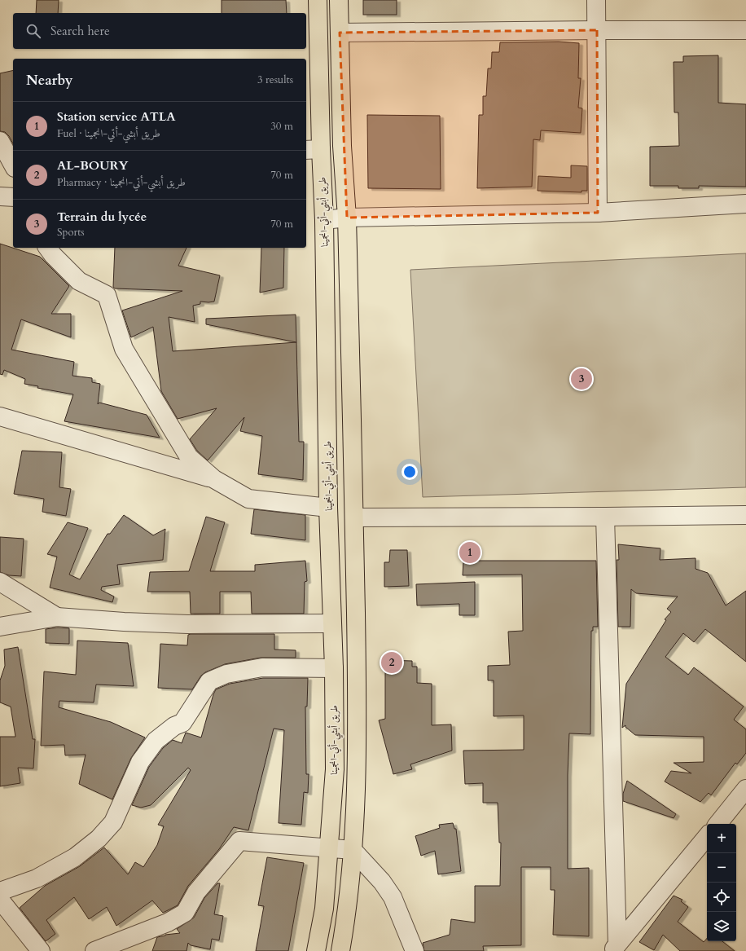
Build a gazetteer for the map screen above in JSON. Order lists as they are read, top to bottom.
{
  "streets": {
    "highway": ["طريق أبشي-أتي-انجمينا"]
  },
  "page": {
    "search": "Search here",
    "heading": ["Nearby", "3 results"],
    "list": [
      {
        "mark": "1",
        "name": "Station service ATLA",
        "note": "Fuel · طريق أبشي-أتي-انجمينا",
        "value": "30 m"
      },
      {
        "mark": "2",
        "name": "AL-BOURY",
        "note": "Pharmacy · طريق أبشي-أتي-انجمينا",
        "value": "70 m"
      },
      {
        "mark": "3",
        "name": "Terrain du lycée",
        "note": "Sports",
        "value": "70 m"
      }
    ],
    "pins": ["3", "1", "2"],
    "map_buttons": ["+", "−"]
  }
}
